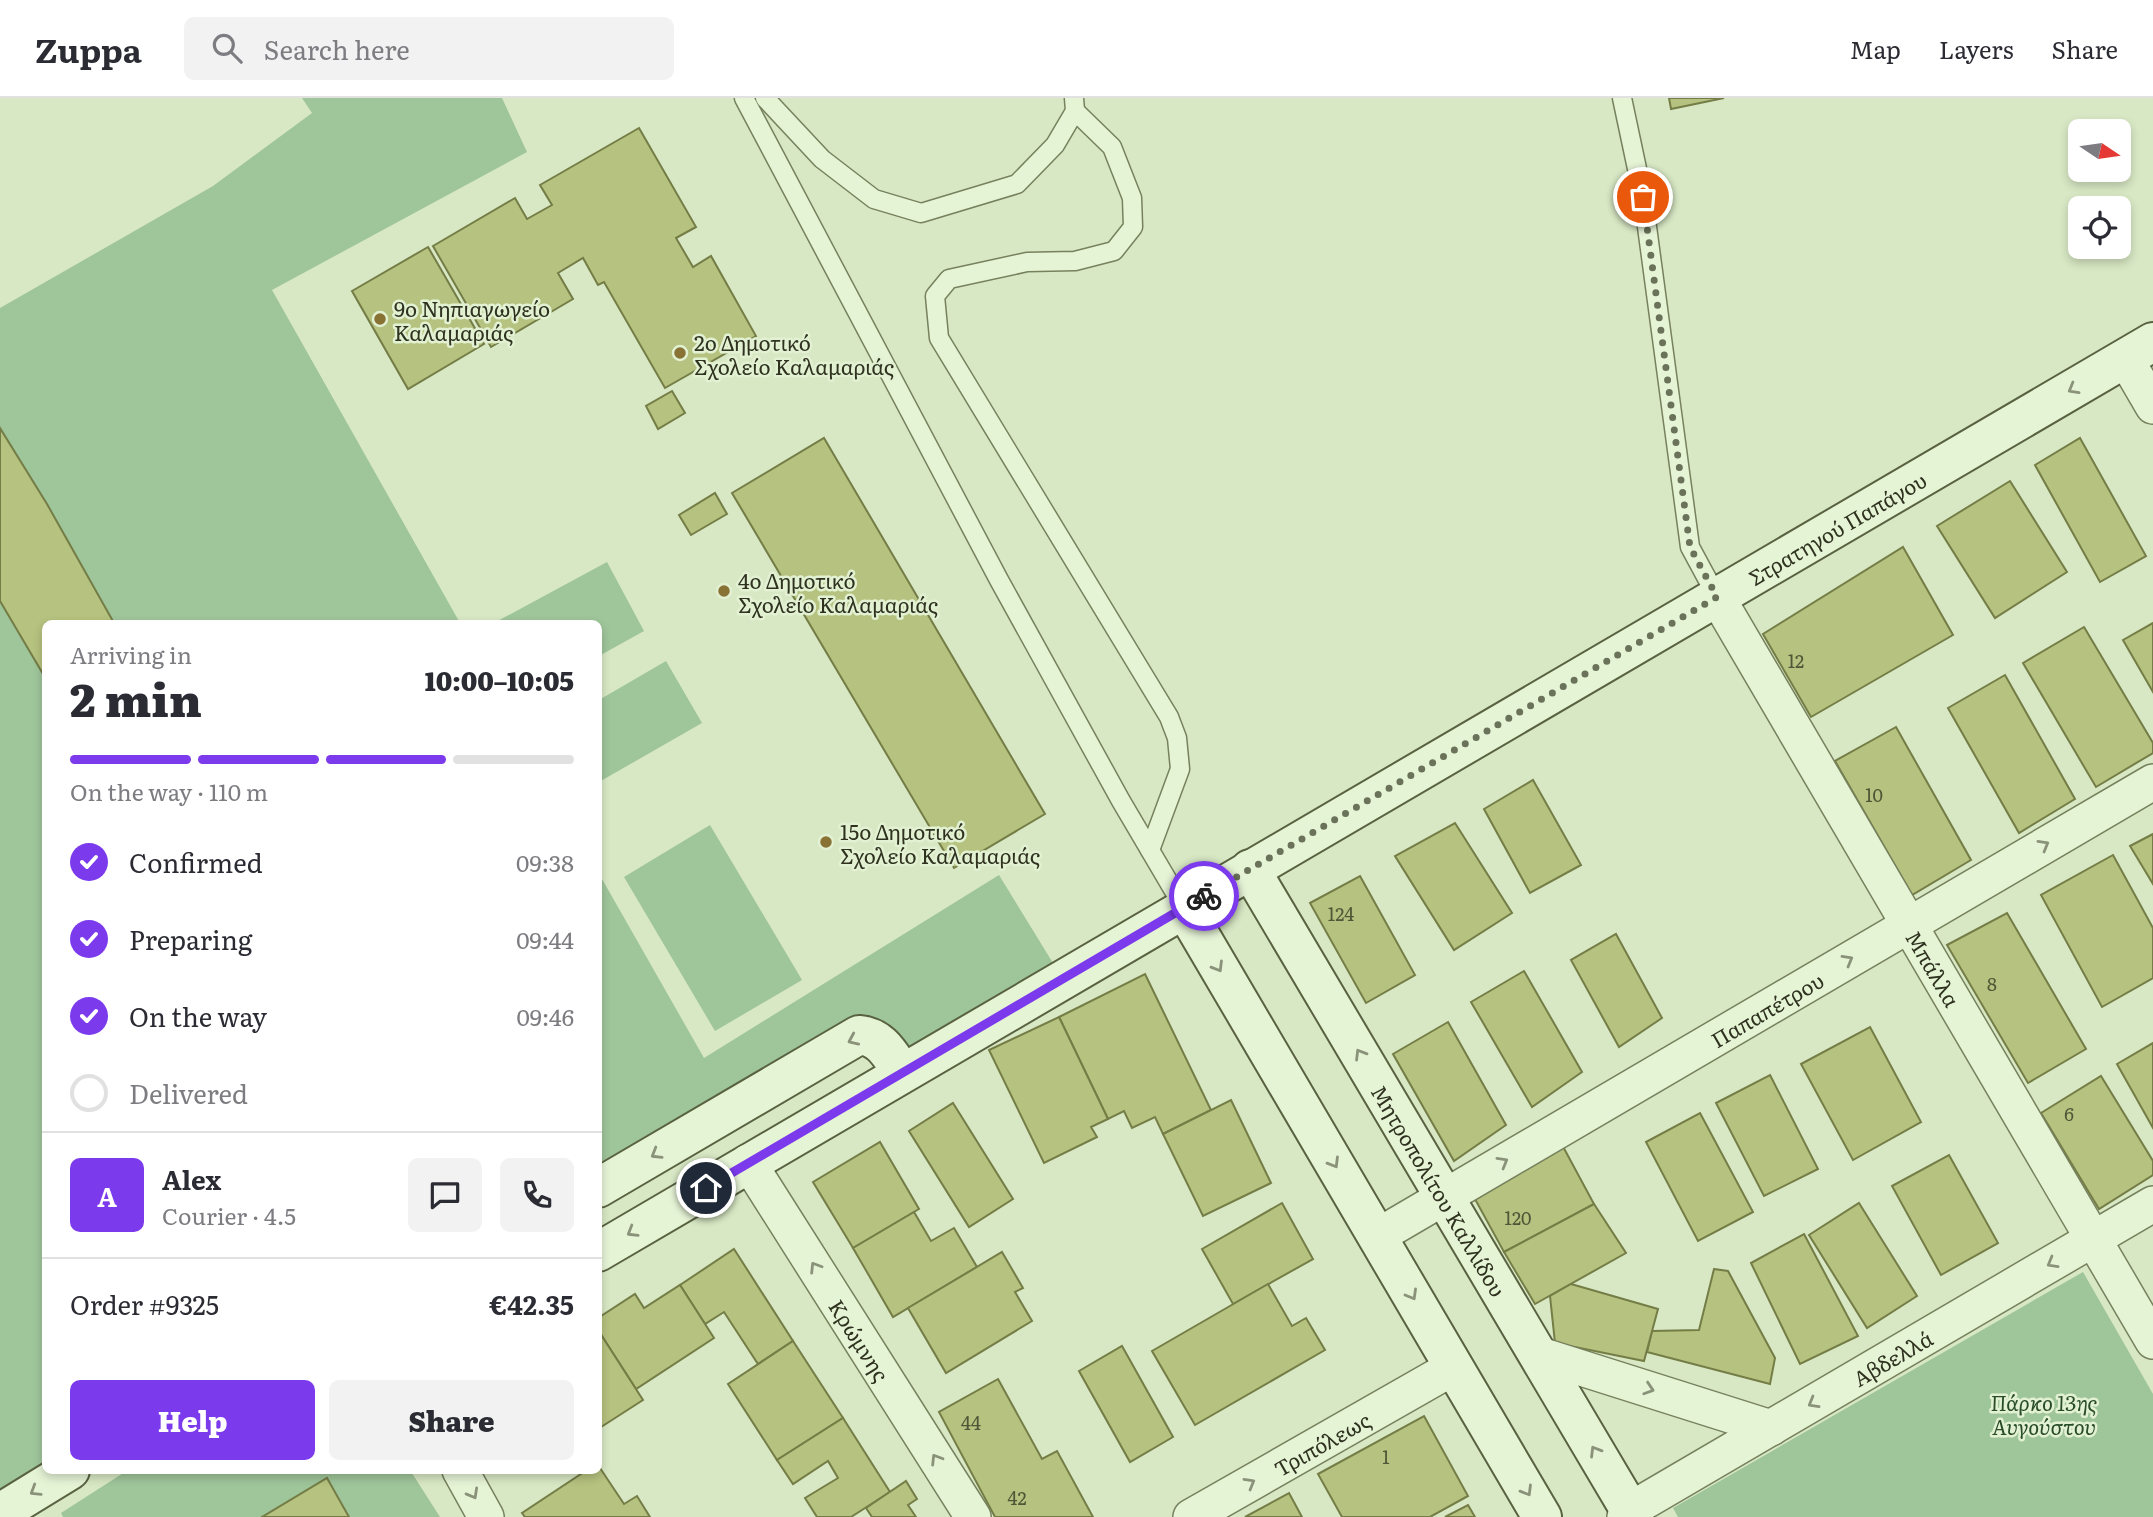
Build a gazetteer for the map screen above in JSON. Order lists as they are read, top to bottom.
{
  "streets": {
    "street": [
      "Στρατηγού Παπάγου",
      "Μπάλλα",
      "Παπαπέτρου",
      "Μητροπολίτου Καλλίδου",
      "Κρώμνης",
      "Αβδελλά",
      "Τριπόλεως"
    ]
  },
  "crossings": [
    ["Στρατηγού Παπάγου", "Μπάλλα"],
    ["Στρατηγού Παπάγου", "Μητροπολίτου Καλλίδου"],
    ["Στρατηγού Παπάγου", "Κρώμνης"],
    ["Μπάλλα", "Παπαπέτρου"],
    ["Μπάλλα", "Αβδελλά"],
    ["Παπαπέτρου", "Μητροπολίτου Καλλίδου"],
    ["Μητροπολίτου Καλλίδου", "Αβδελλά"]
  ],
  "one_way": [
    "Στρατηγού Παπάγου",
    "Παπαπέτρου",
    "Κρώμνης",
    "Αβδελλά",
    "Τριπόλεως"
  ],
  "parks": ["Πάρκο 13ης Αυγούστου"],
  "places": [
    "9ο Νηπιαγωγείο Καλαμαριάς",
    "2ο Δημοτικό Σχολείο Καλαμαριάς",
    "4ο Δημοτικό Σχολείο Καλαμαριάς",
    "15ο Δημοτικό Σχολείο Καλαμαριάς"
  ],
  "house_numbers": [
    "12",
    "10",
    "124",
    "8",
    "6",
    "120",
    "44",
    "1",
    "42"
  ],
  "north": "right",
  "page": {
    "header": "Zuppa",
    "search": "Search here",
    "nav": ["Map", "Layers", "Share"],
    "heading": ["2 min", "Arriving in", "10:00–10:05"],
    "panel": [
      "Alex",
      "Courier · 4.5",
      "Order #9325",
      "€42.35"
    ],
    "bar": "On the way · 110 m",
    "list": [
      ["Confirmed", "09:38"],
      ["Preparing", "09:44"],
      ["On the way", "09:46"],
      "Delivered"
    ],
    "round": "A",
    "buttons": ["Help", "Share"]
  }
}
